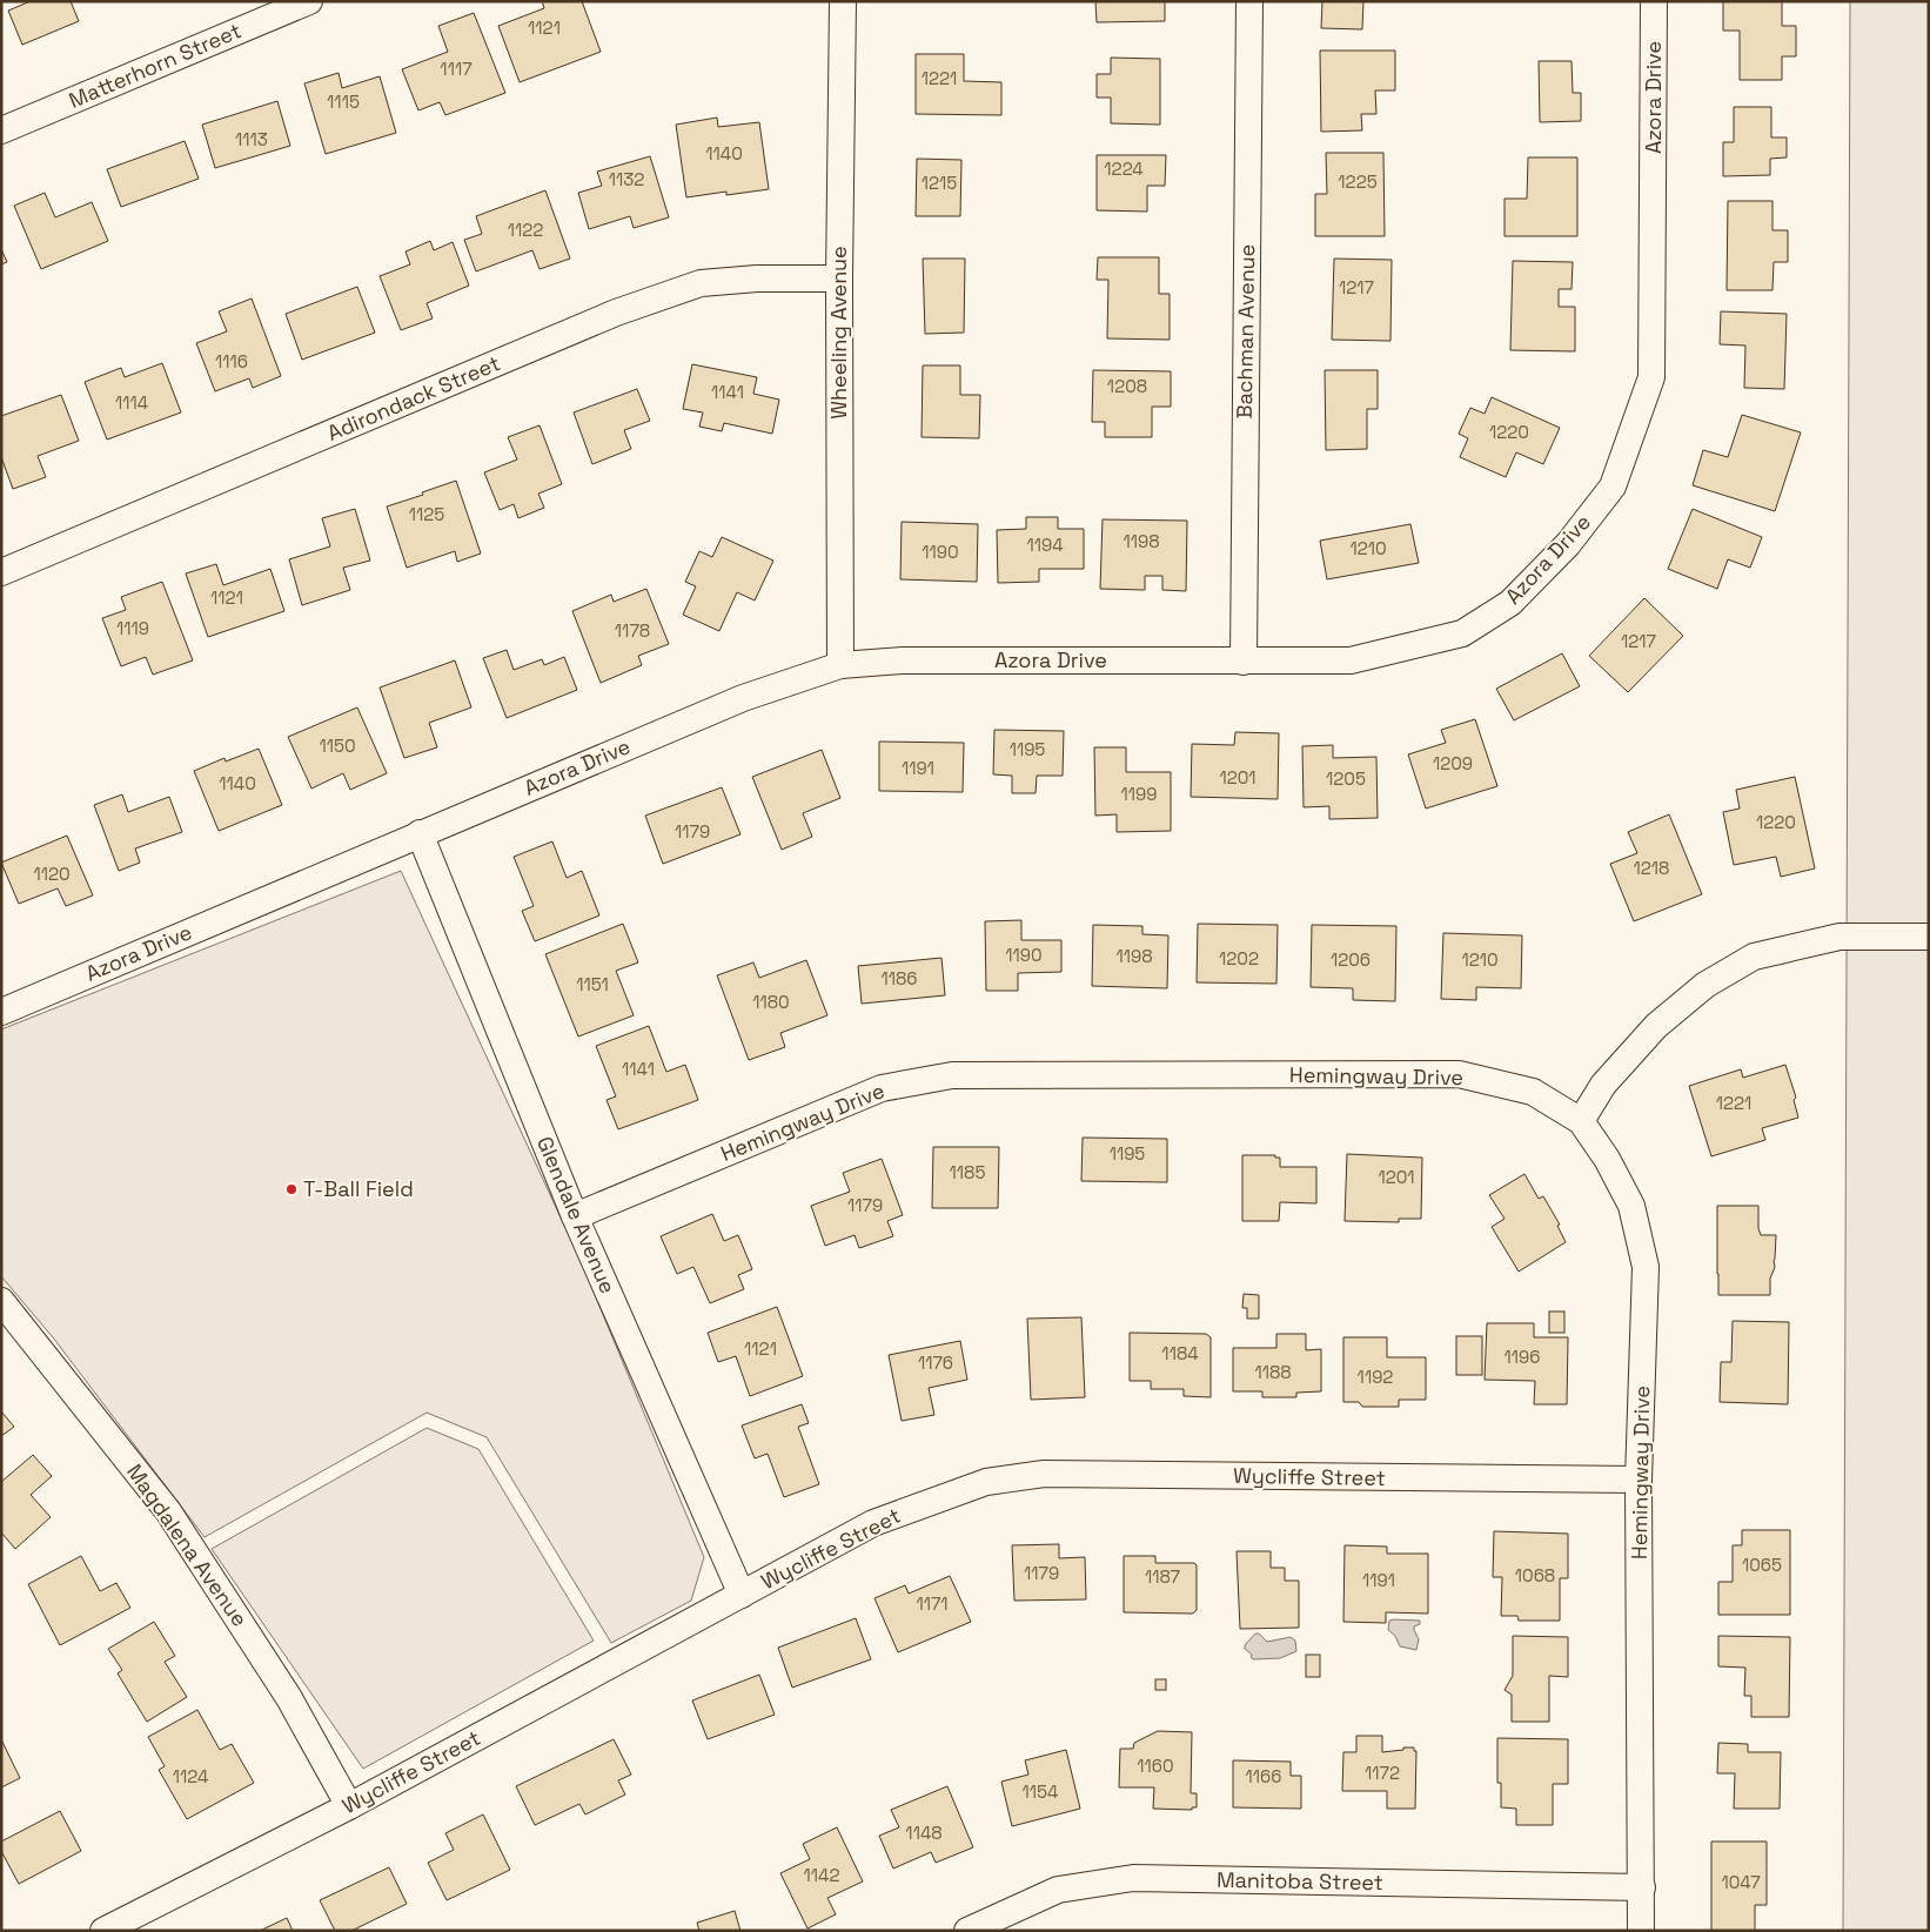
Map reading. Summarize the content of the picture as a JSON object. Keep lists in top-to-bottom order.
{
  "streets": {
    "street": [
      "Matterhorn Street",
      "Azora Drive",
      "Bachman Avenue",
      "Wheeling Avenue",
      "Adirondack Street",
      "Hemingway Drive",
      "Glendale Avenue",
      "Wycliffe Street",
      "Magdalena Avenue",
      "Manitoba Street"
    ]
  },
  "crossings": [
    ["Azora Drive", "Bachman Avenue"],
    ["Azora Drive", "Wheeling Avenue"],
    ["Azora Drive", "Glendale Avenue"],
    ["Wheeling Avenue", "Adirondack Street"],
    ["Hemingway Drive", "Glendale Avenue"],
    ["Hemingway Drive", "Wycliffe Street"],
    ["Hemingway Drive", "Manitoba Street"],
    ["Glendale Avenue", "Wycliffe Street"],
    ["Wycliffe Street", "Magdalena Avenue"]
  ],
  "places": ["T-Ball Field"],
  "house_numbers": [
    "1121",
    "1117",
    "1221",
    "1115",
    "1113",
    "1140",
    "1224",
    "1132",
    "1225",
    "1215",
    "1122",
    "1217",
    "1116",
    "1208",
    "1141",
    "1114",
    "1220",
    "1125",
    "1198",
    "1194",
    "1210",
    "1190",
    "1121",
    "1119",
    "1178",
    "1217",
    "1150",
    "1195",
    "1209",
    "1191",
    "1201",
    "1205",
    "1140",
    "1199",
    "1220",
    "1179",
    "1218",
    "1120",
    "1190",
    "1198",
    "1202",
    "1206",
    "1210",
    "1186",
    "1151",
    "1180",
    "1141",
    "1221",
    "1195",
    "1185",
    "1201",
    "1179",
    "1121",
    "1184",
    "1196",
    "1176",
    "1188",
    "1192",
    "1065",
    "1179",
    "1068",
    "1187",
    "1191",
    "1171",
    "1160",
    "1172",
    "1124",
    "1166",
    "1154",
    "1148",
    "1142",
    "1047"
  ]
}
